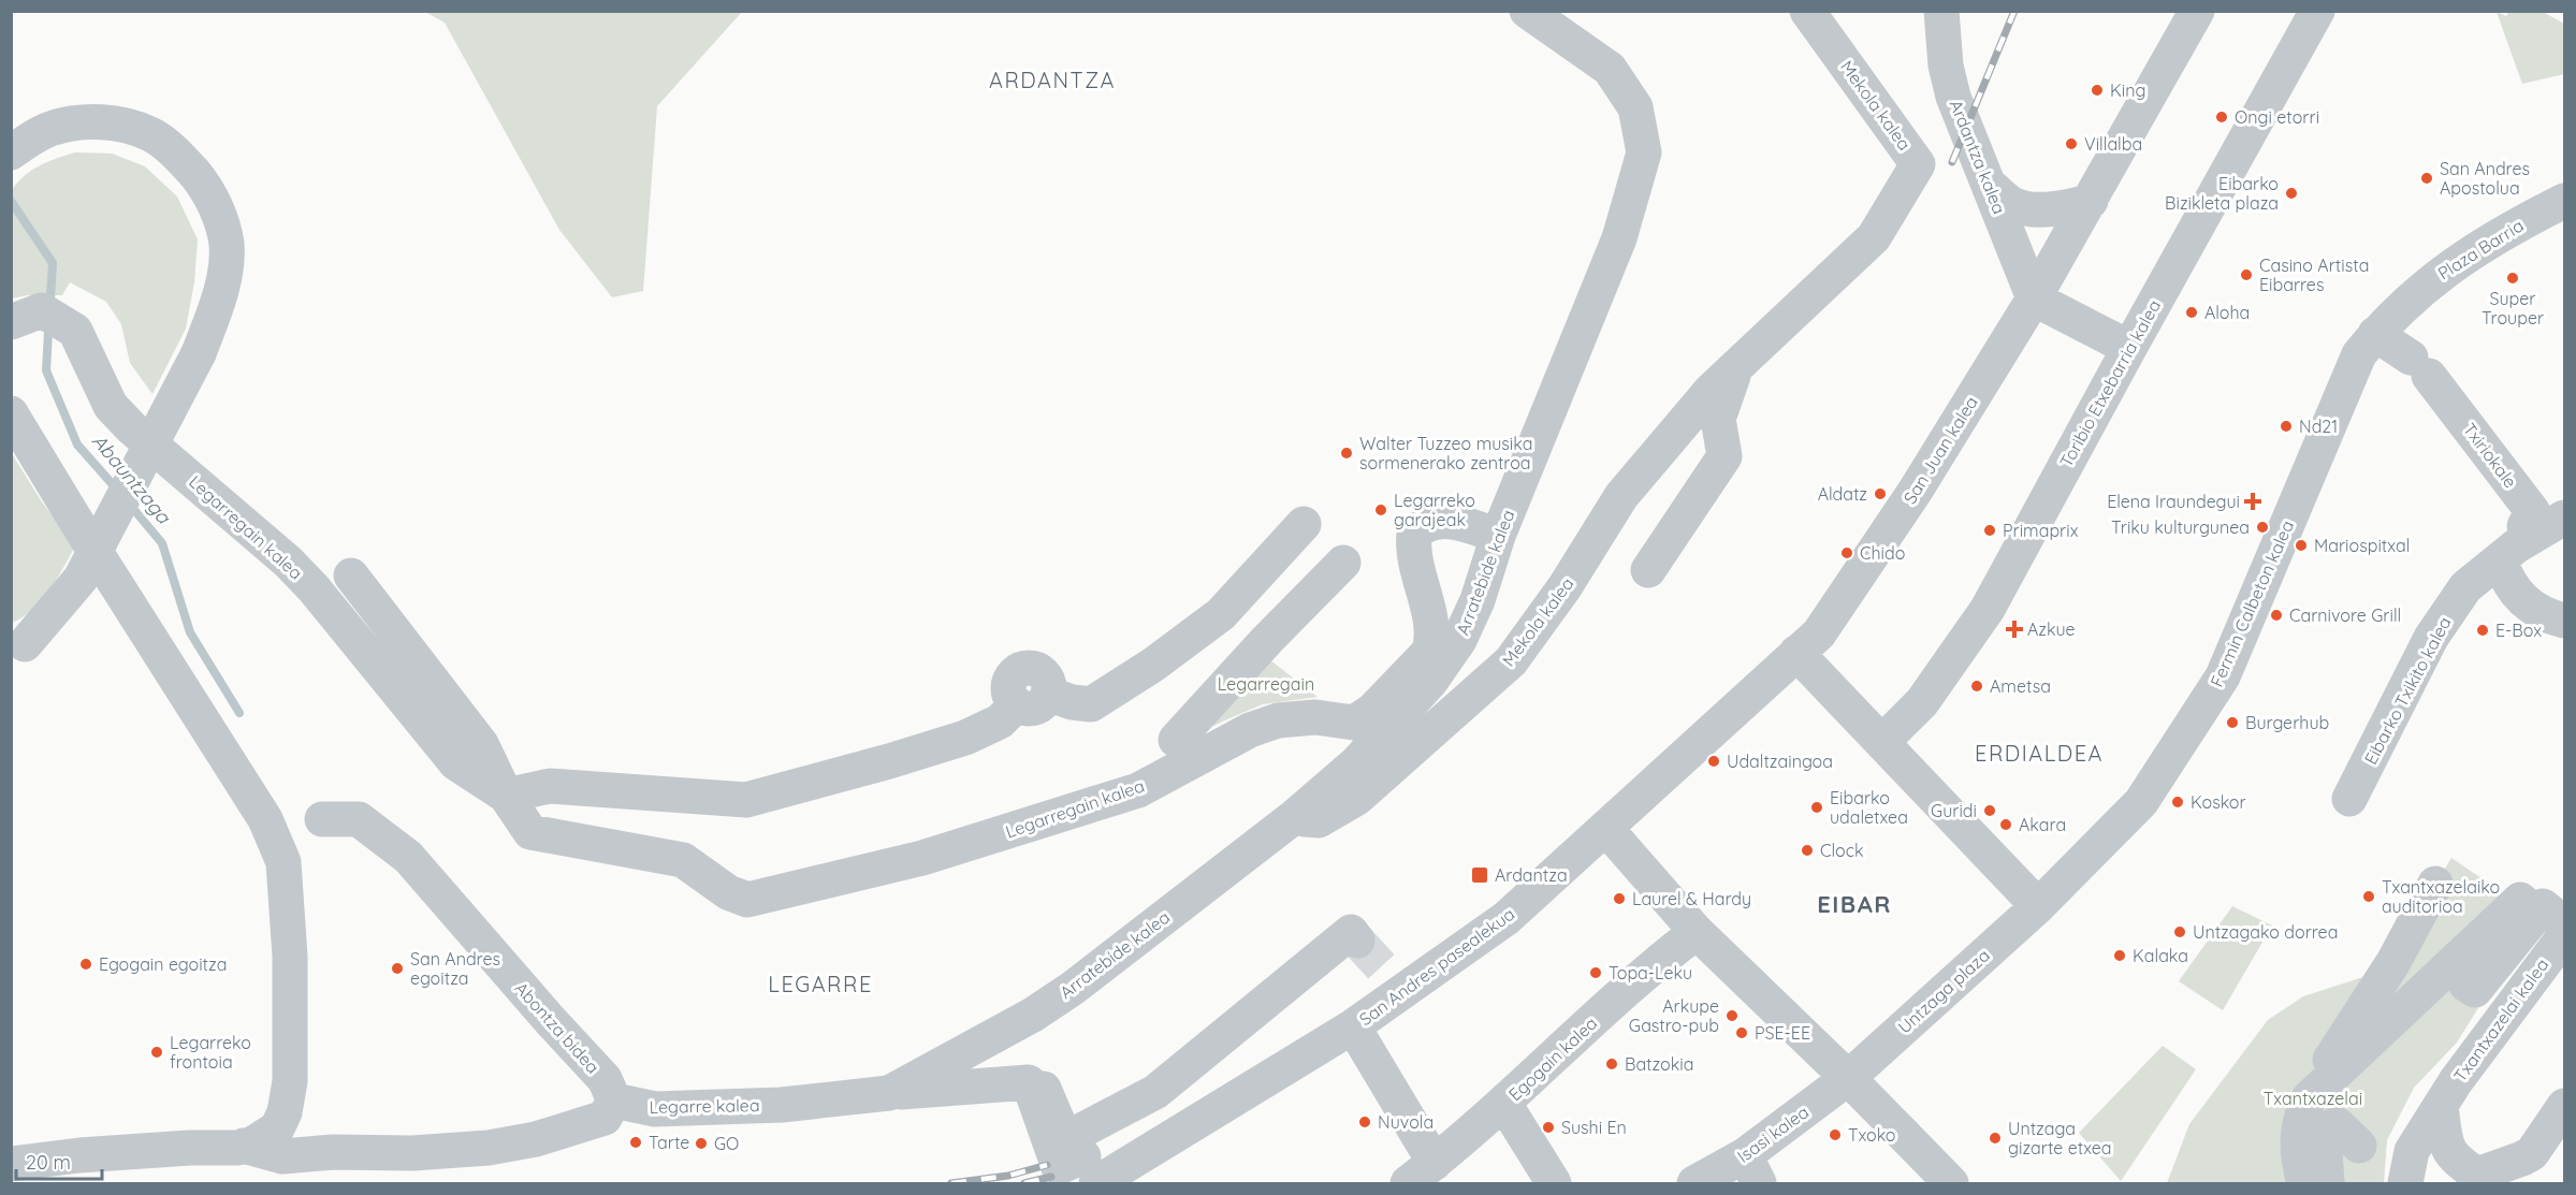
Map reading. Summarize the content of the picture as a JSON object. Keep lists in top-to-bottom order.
{
  "streets": {
    "street": [
      "Mekola kalea",
      "Ardantza kalea",
      "Plaza Barria",
      "Toribio Etxebarria kalea",
      "San Juan kalea",
      "Txiriokale",
      "Legarregain kalea",
      "Arratebide kalea",
      "Fermin Calbeton kalea",
      "Eibarko Txikito kalea",
      "San Andres pasealekua",
      "Untzaga plaza",
      "Txantxazelai kalea",
      "Abontza bidea",
      "Egogain kalea",
      "Legarre kalea",
      "Isasi kalea"
    ]
  },
  "crossings": [
    ["Mekola kalea", "Arratebide kalea"],
    ["Ardantza kalea", "San Juan kalea"],
    ["Plaza Barria", "Txiriokale"],
    ["Plaza Barria", "Fermin Calbeton kalea"],
    ["San Juan kalea", "San Andres pasealekua"],
    ["Txiriokale", "Fermin Calbeton kalea"],
    ["Txiriokale", "Eibarko Txikito kalea"],
    ["Legarregain kalea", "Arratebide kalea"],
    ["Arratebide kalea", "Legarre kalea"],
    ["Fermin Calbeton kalea", "Untzaga plaza"],
    ["San Andres pasealekua", "Egogain kalea"],
    ["Untzaga plaza", "Isasi kalea"],
    ["Abontza bidea", "Legarre kalea"]
  ],
  "districts": [
    "ARDANTZA",
    "ERDIALDEA",
    "EIBAR",
    "LEGARRE"
  ],
  "water": ["Abauntzaga"],
  "parks": ["Legarregain", "Txantxazelai"],
  "places": {
    "other": [
      "King",
      "Ongi etorri",
      "Villalba",
      "San Andres Apostolua",
      "Eibarko Bizikleta plaza",
      "Casino Artista Eibarres",
      "Super Trouper",
      "Aloha",
      "Nd21",
      "Walter Tuzzeo musika sormenerako zentroa",
      "Aldatz",
      "Legarreko garajeak",
      "Triku kulturgunea",
      "Primaprix",
      "Mariospitxal",
      "Chido",
      "Carnivore Grill",
      "E-Box",
      "Ametsa",
      "Burgerhub",
      "Udaltzaingoa",
      "Koskor",
      "Eibarko udaletxea",
      "Guridi",
      "Akara",
      "Clock",
      "Txantxazelaiko auditorioa",
      "Laurel & Hardy",
      "Untzagako dorrea",
      "Kalaka",
      "Egogain egoitza",
      "San Andres egoitza",
      "Topa-Leku",
      "Arkupe Gastro-pub",
      "PSE-EE",
      "Legarreko frontoia",
      "Batzokia",
      "Nuvola",
      "Sushi En",
      "Txoko",
      "Untzaga gizarte etxea",
      "Tarte",
      "GO"
    ],
    "health": ["Elena Iraundegui", "Azkue"],
    "transit": ["Ardantza"]
  },
  "scale_bar": "20 m"
}
